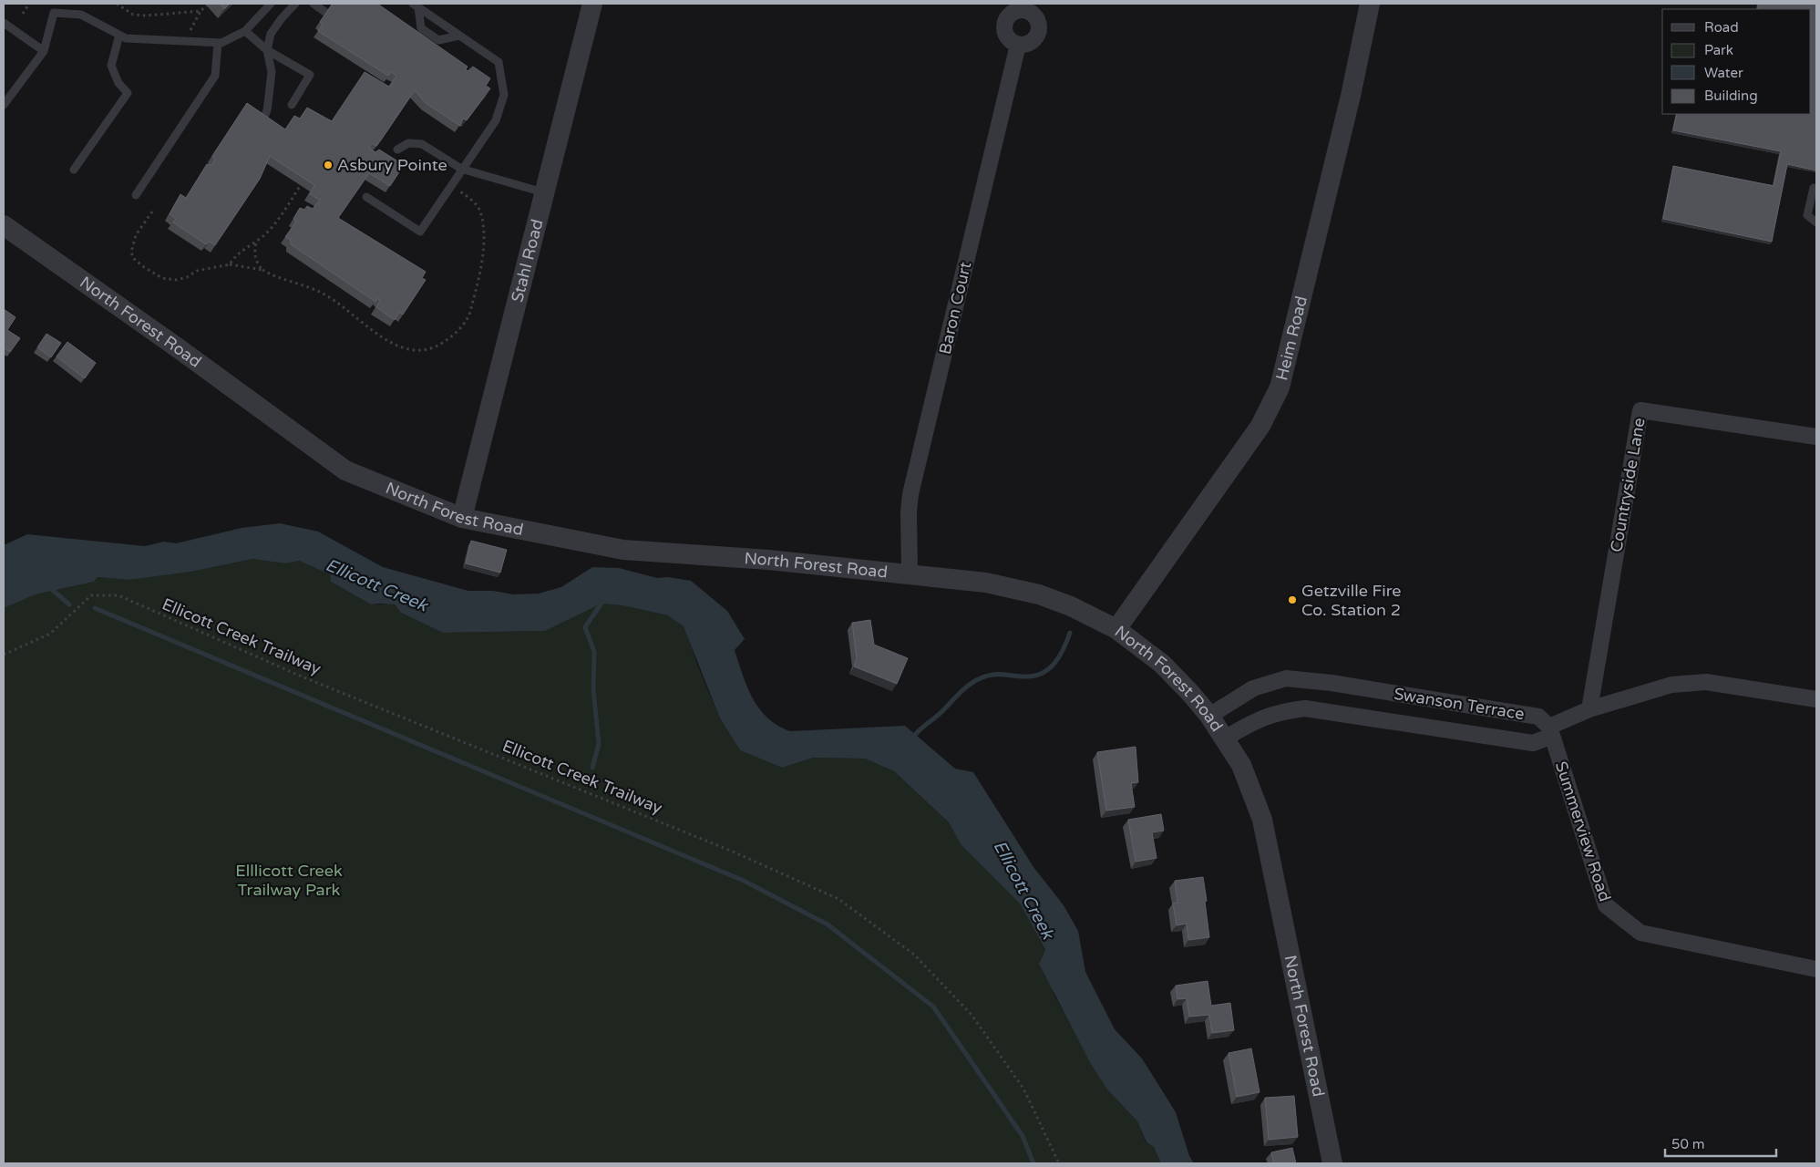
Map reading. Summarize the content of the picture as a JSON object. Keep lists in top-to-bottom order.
{
  "streets": {
    "street": [
      "Stahl Road",
      "Baron Court",
      "North Forest Road",
      "Heim Road",
      "Countryside Lane",
      "Swanson Terrace",
      "Summerview Road"
    ],
    "path": ["Ellicott Creek Trailway"]
  },
  "crossings": [
    ["Stahl Road", "North Forest Road"],
    ["Baron Court", "North Forest Road"],
    ["North Forest Road", "Heim Road"],
    ["North Forest Road", "Swanson Terrace"],
    ["Countryside Lane", "Swanson Terrace"],
    ["Swanson Terrace", "Summerview Road"]
  ],
  "water": ["Ellicott Creek"],
  "parks": ["Elllicott Creek Trailway Park"],
  "places": ["Asbury Pointe", "Getzville Fire Co. Station 2"],
  "legend": [
    "Road",
    "Park",
    "Water",
    "Building"
  ],
  "scale_bar": "50 m"
}
